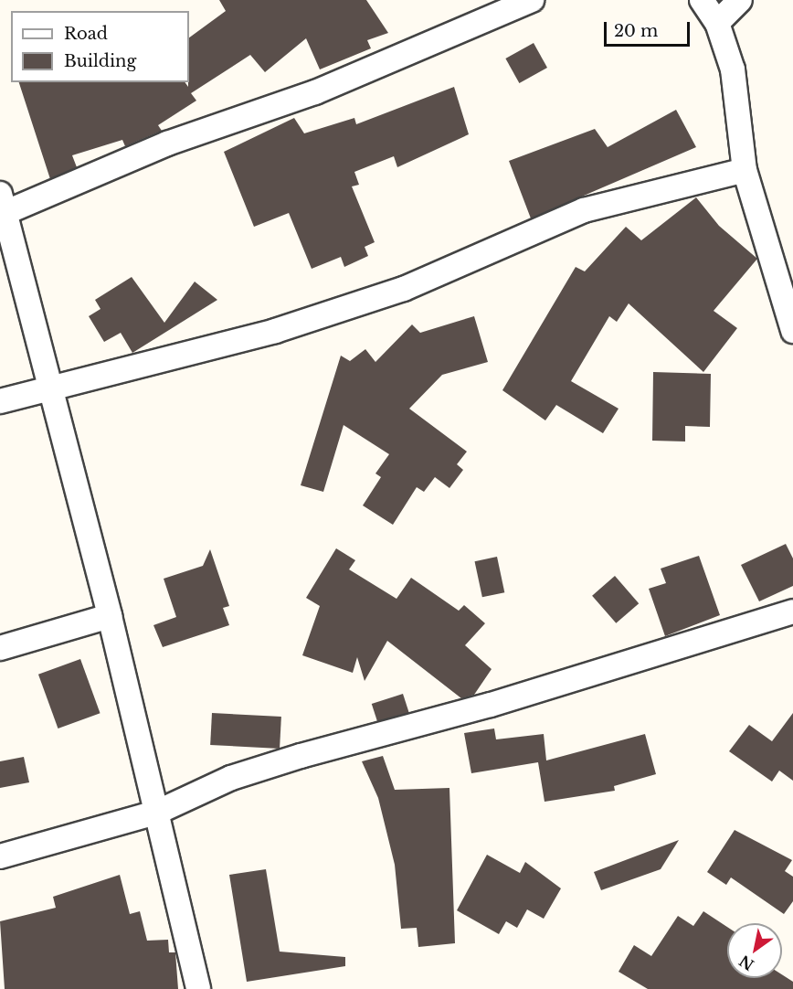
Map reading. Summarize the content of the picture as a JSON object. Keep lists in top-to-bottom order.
{
  "legend": ["Road", "Building"],
  "scale_bar": "20 m",
  "north": "bottom left"
}
